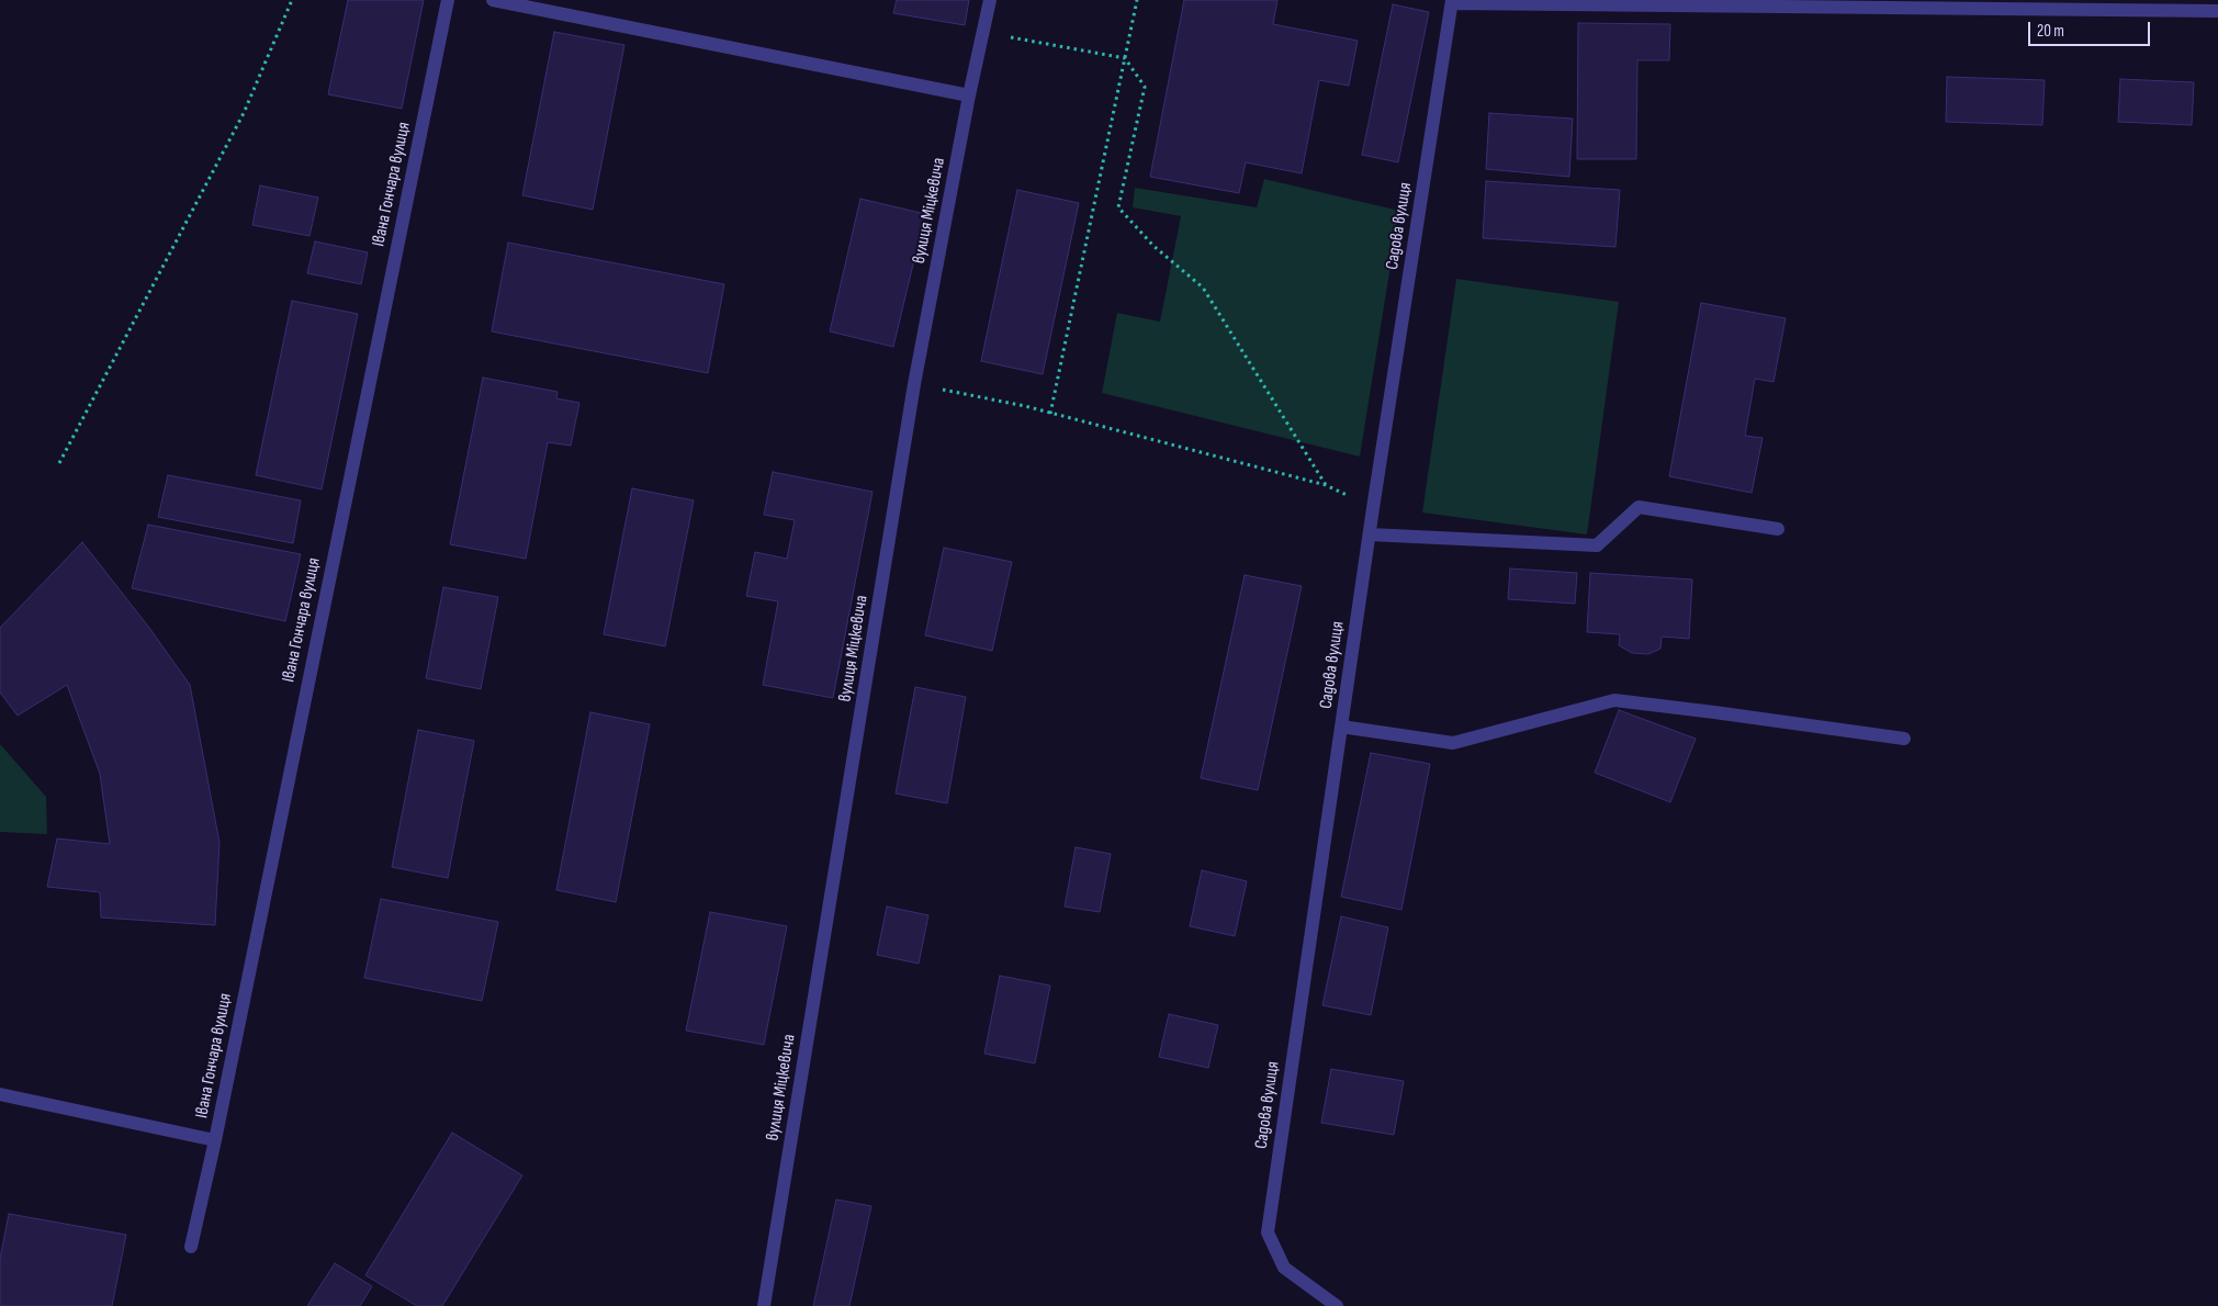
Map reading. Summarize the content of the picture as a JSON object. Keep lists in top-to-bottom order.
{
  "streets": {
    "street": ["Івана Гончара вулиця", "вулиця Міцкевича", "Садова вулиця"]
  },
  "scale_bar": "20 m"
}
